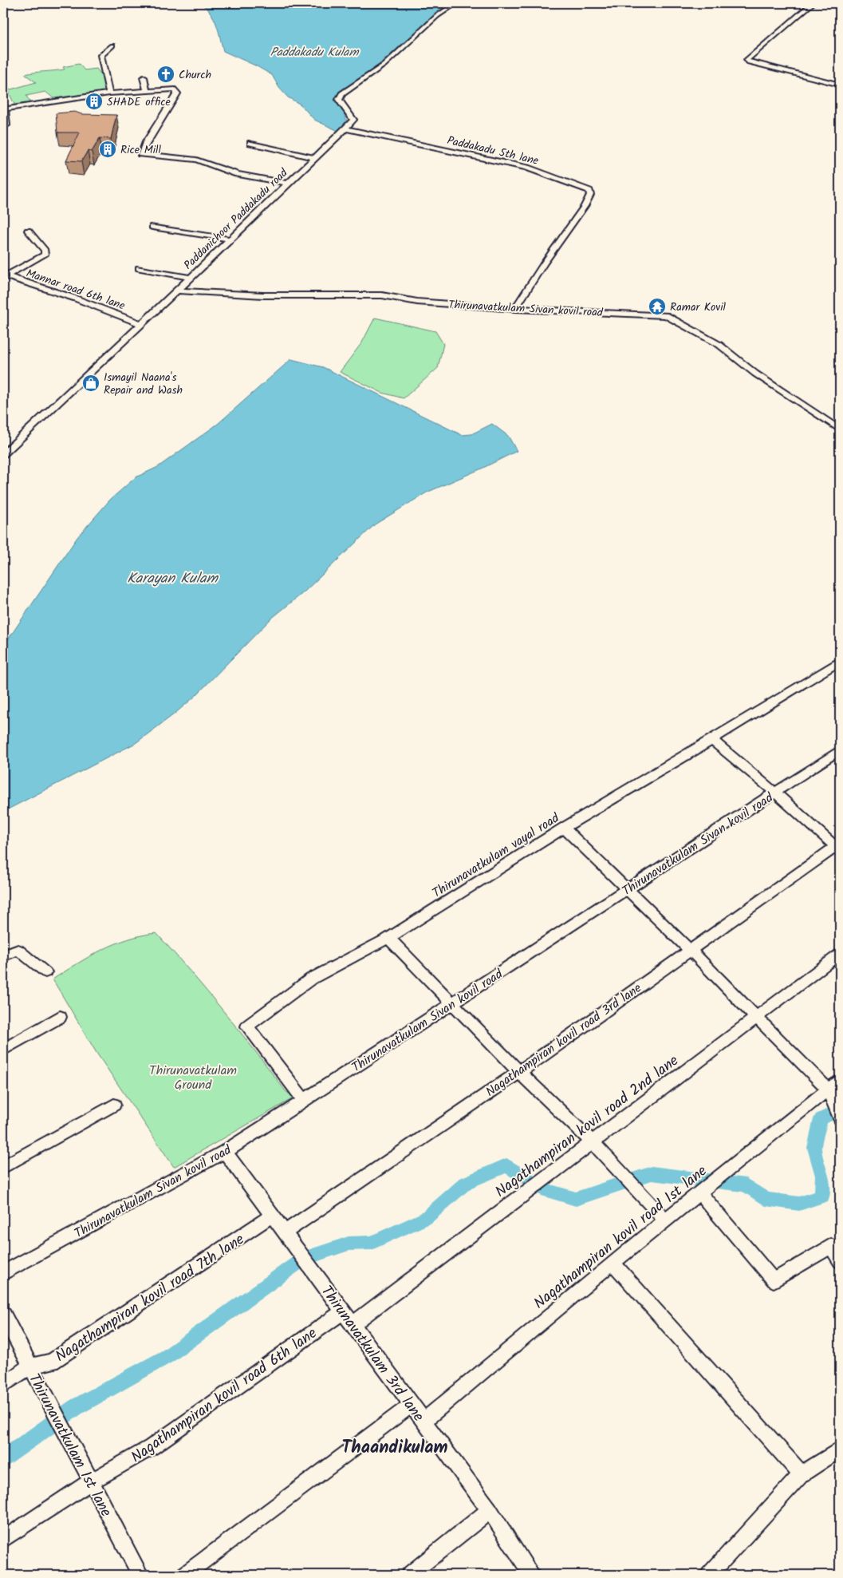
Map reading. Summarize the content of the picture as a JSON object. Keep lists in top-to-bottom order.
{
  "streets": {
    "street": [
      "Paddakadu 5th lane",
      "Paddanichoor Paddakadu road",
      "Mannar road 6th lane",
      "Thirunavatkulam Sivan kovil road",
      "Thirunavatkulam vayal road",
      "Nagathampiran kovil road 3rd lane",
      "Nagathampiran kovil road 2nd lane",
      "Nagathampiran kovil road 1st lane",
      "Nagathampiran kovil road 7th lane",
      "Thirunavatkulam 3rd lane",
      "Nagathampiran kovil road 6th lane",
      "Thirunavatkulam 1st lane"
    ]
  },
  "crossings": [
    ["Paddakadu 5th lane", "Paddanichoor Paddakadu road"],
    ["Paddakadu 5th lane", "Thirunavatkulam Sivan kovil road"],
    ["Paddanichoor Paddakadu road", "Mannar road 6th lane"],
    ["Paddanichoor Paddakadu road", "Thirunavatkulam Sivan kovil road"],
    ["Thirunavatkulam Sivan kovil road", "Thirunavatkulam vayal road"],
    ["Thirunavatkulam Sivan kovil road", "Thirunavatkulam 3rd lane"],
    ["Nagathampiran kovil road 3rd lane", "Thirunavatkulam 3rd lane"],
    ["Nagathampiran kovil road 2nd lane", "Thirunavatkulam 3rd lane"],
    ["Nagathampiran kovil road 1st lane", "Thirunavatkulam 3rd lane"],
    ["Nagathampiran kovil road 7th lane", "Thirunavatkulam 3rd lane"],
    ["Nagathampiran kovil road 7th lane", "Thirunavatkulam 1st lane"],
    ["Thirunavatkulam 3rd lane", "Nagathampiran kovil road 6th lane"],
    ["Nagathampiran kovil road 6th lane", "Thirunavatkulam 1st lane"]
  ],
  "districts": ["Thaandikulam"],
  "water": ["Paddakadu Kulam", "Karayan Kulam"],
  "parks": ["Thirunavatkulam Ground"],
  "places": {
    "church": ["Church"],
    "building": ["SHADE office", "Rice Mill"],
    "temple": ["Ramar Kovil"],
    "shop": ["Ismayil Naana's Repair and Wash"]
  }
}
